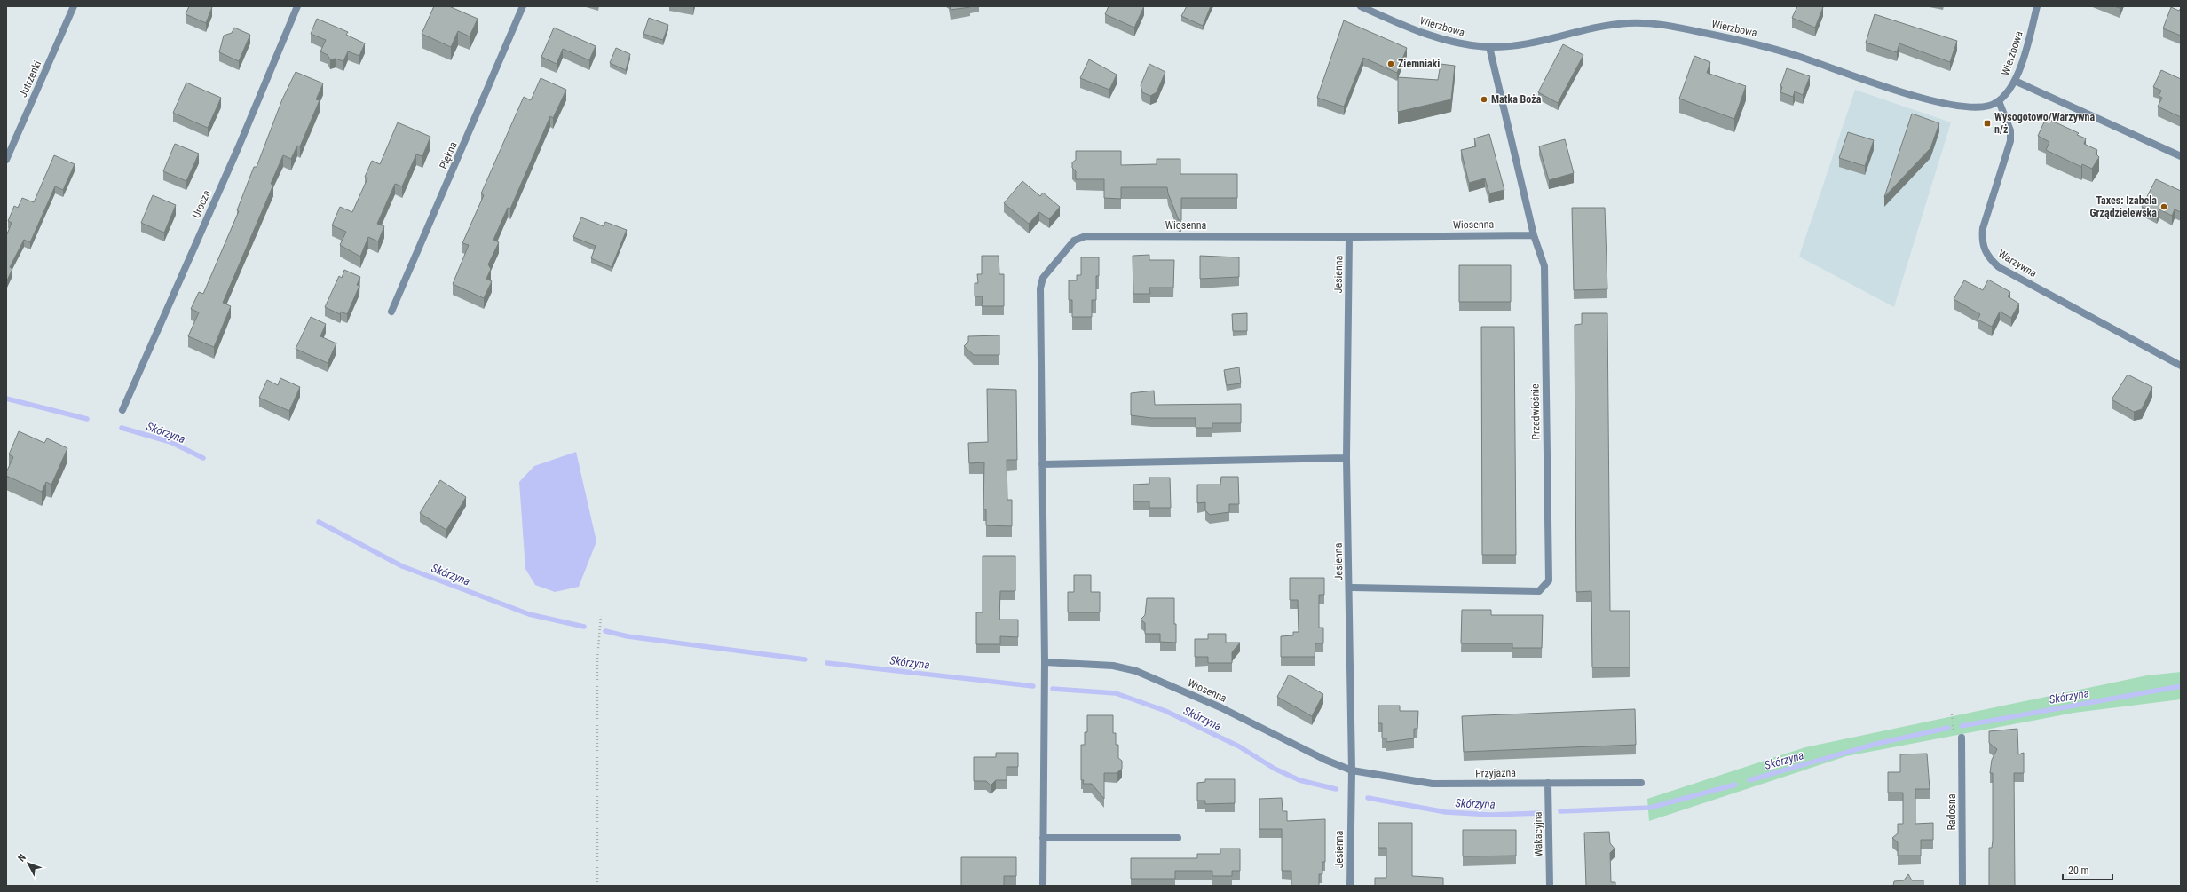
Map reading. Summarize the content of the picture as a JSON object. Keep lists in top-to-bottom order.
{
  "streets": {
    "street": [
      "Wierzbowa",
      "Jutrzenki",
      "Piękna",
      "Urocza",
      "Wiosenna",
      "Warzywna",
      "Jesienna",
      "Przedwiośnie",
      "Przyjazna",
      "Radosna",
      "Wakacyjna"
    ]
  },
  "crossings": [
    ["Wierzbowa", "Warzywna"],
    ["Wierzbowa", "Przedwiośnie"],
    ["Wiosenna", "Jesienna"],
    ["Wiosenna", "Przedwiośnie"],
    ["Wiosenna", "Przyjazna"],
    ["Jesienna", "Przedwiośnie"],
    ["Jesienna", "Przyjazna"],
    ["Przyjazna", "Wakacyjna"]
  ],
  "water": ["Skórzyna"],
  "places": {
    "other": ["Ziemniaki", "Matka Boża", "Taxes: Izabela Grządzielewska"],
    "transit": ["Wysogotowo/Warzywna n/ż"]
  },
  "scale_bar": "20 m",
  "north": "top left"
}
